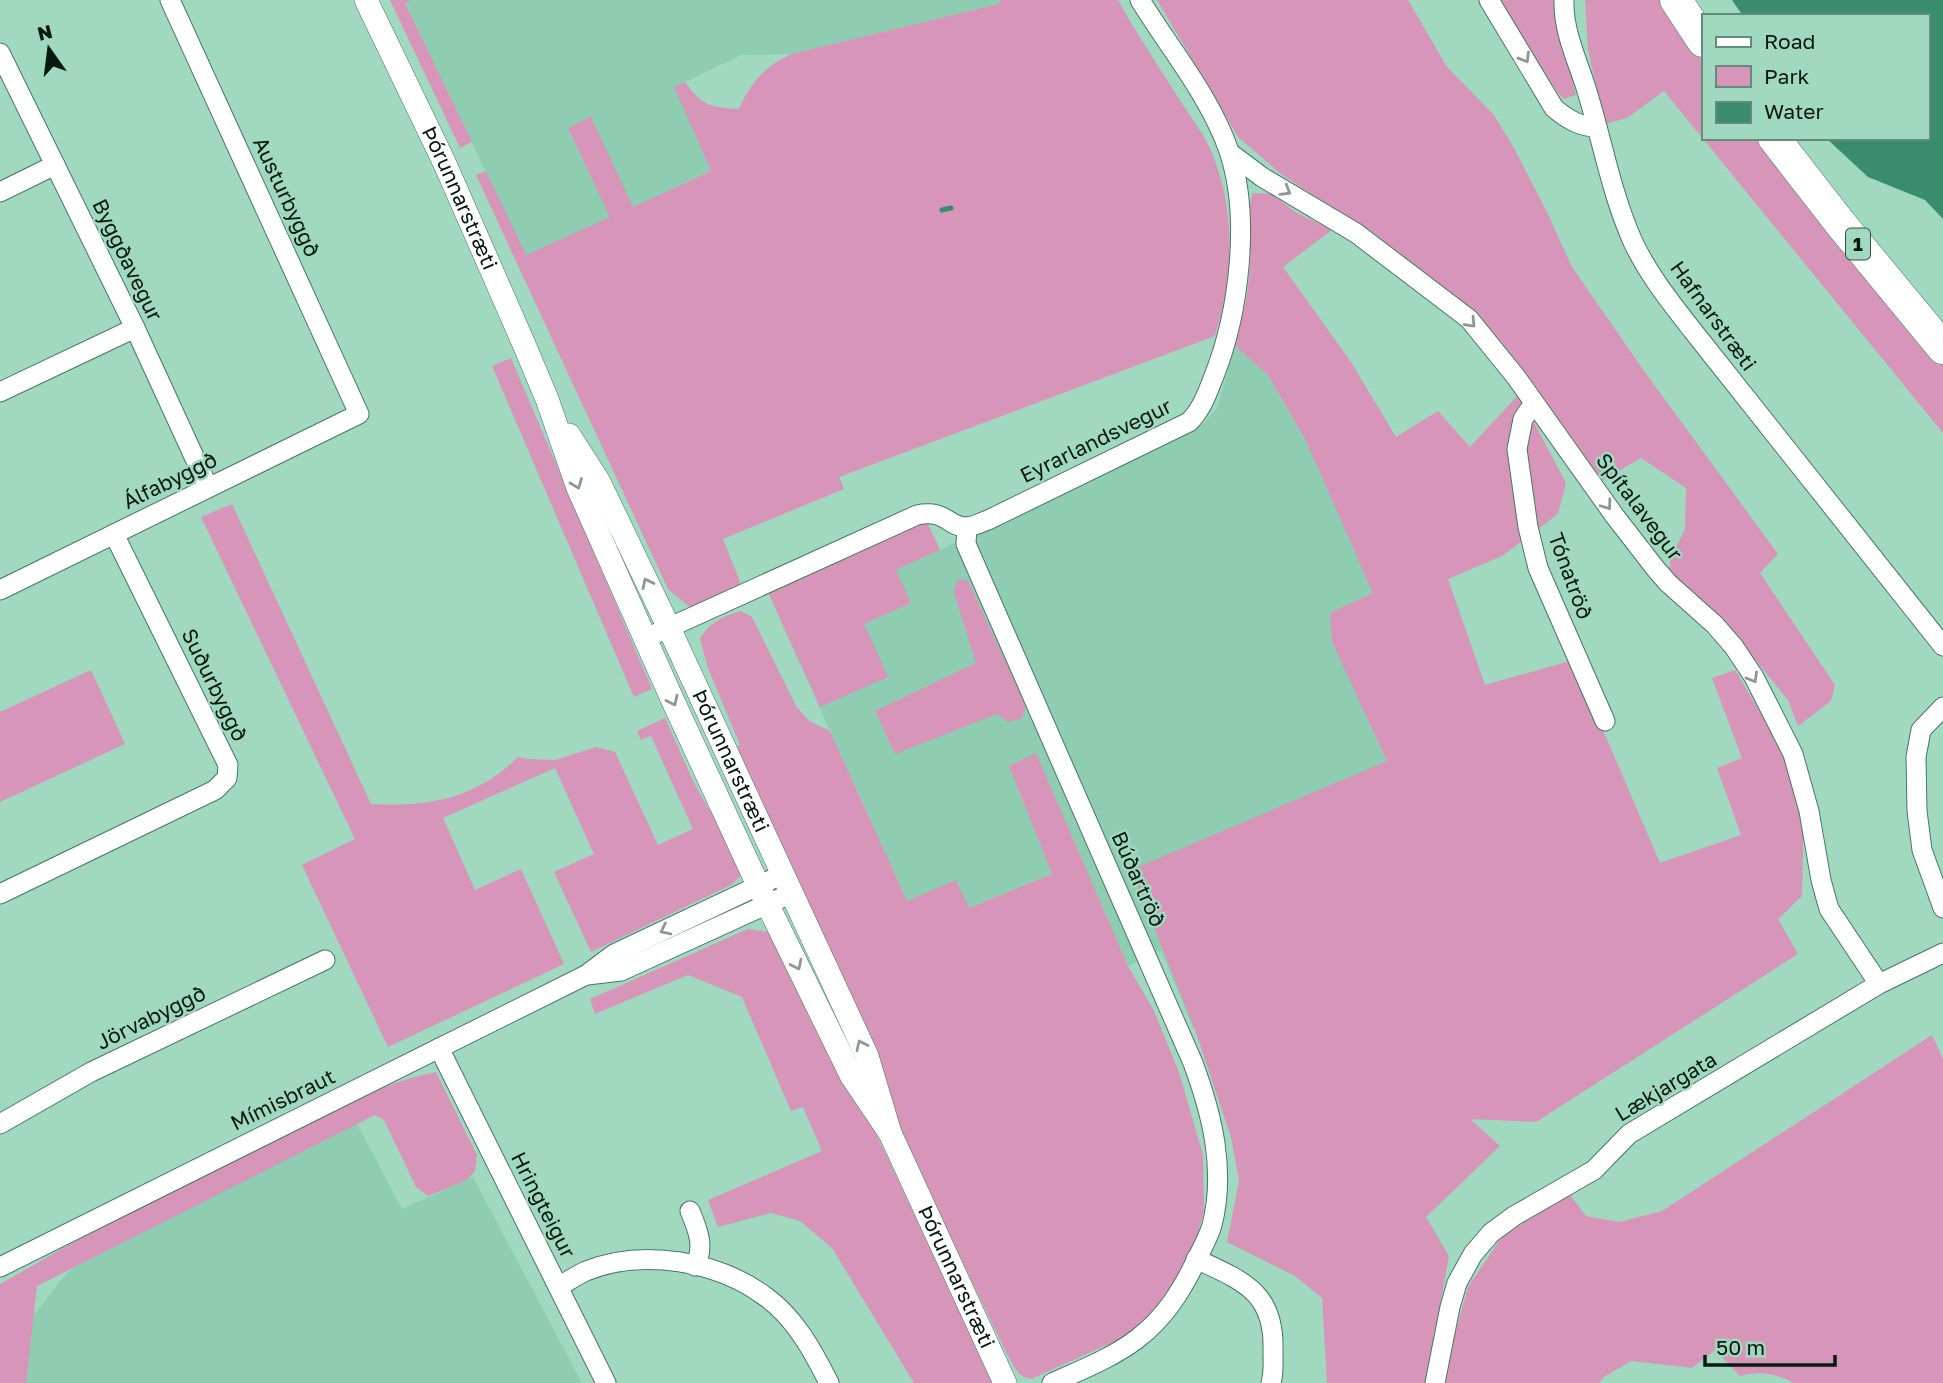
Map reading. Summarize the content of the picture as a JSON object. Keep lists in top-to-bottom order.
{
  "streets": {
    "highway": ["1"],
    "street": [
      "Austurbyggð",
      "Þórunnarstræti",
      "Byggðavegur",
      "Hafnarstræti",
      "Eyrarlandsvegur",
      "Álfabyggð",
      "Spítalavegur",
      "Tónatröð",
      "Suðurbyggð",
      "Búðartröð",
      "Jörvabyggð",
      "Lækjargata",
      "Mímisbraut",
      "Hringteigur"
    ]
  },
  "crossings": [
    ["Austurbyggð", "Álfabyggð"],
    ["Þórunnarstræti", "Mímisbraut"],
    ["Byggðavegur", "Álfabyggð"],
    ["Eyrarlandsvegur", "Spítalavegur"],
    ["Eyrarlandsvegur", "Búðartröð"],
    ["Álfabyggð", "Suðurbyggð"],
    ["Spítalavegur", "Tónatröð"],
    ["Spítalavegur", "Lækjargata"],
    ["Mímisbraut", "Hringteigur"]
  ],
  "one_way": ["Spítalavegur"],
  "legend": ["Road", "Park", "Water"],
  "scale_bar": "50 m",
  "north": "top"
}
